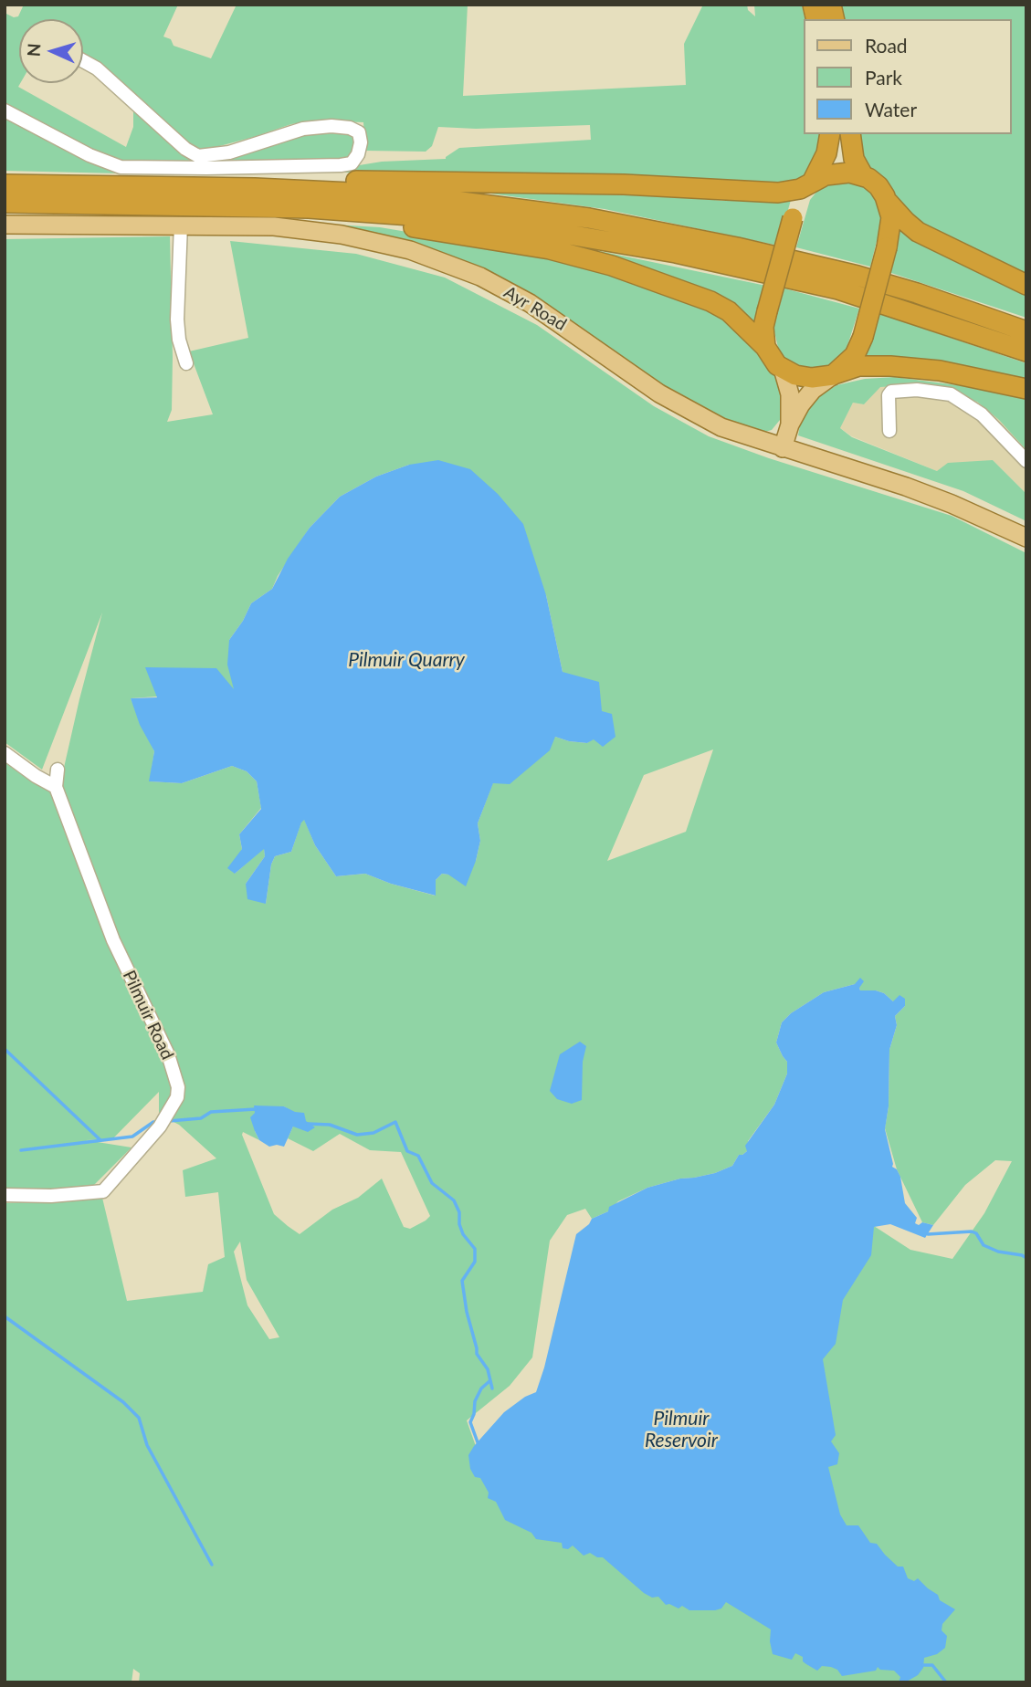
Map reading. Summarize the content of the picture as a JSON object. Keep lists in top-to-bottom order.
{
  "streets": {
    "main road": ["Ayr Road"],
    "street": ["Pilmuir Road"]
  },
  "water": ["Pilmuir Quarry", "Pilmuir Reservoir"],
  "legend": ["Road", "Park", "Water"],
  "north": "left"
}
